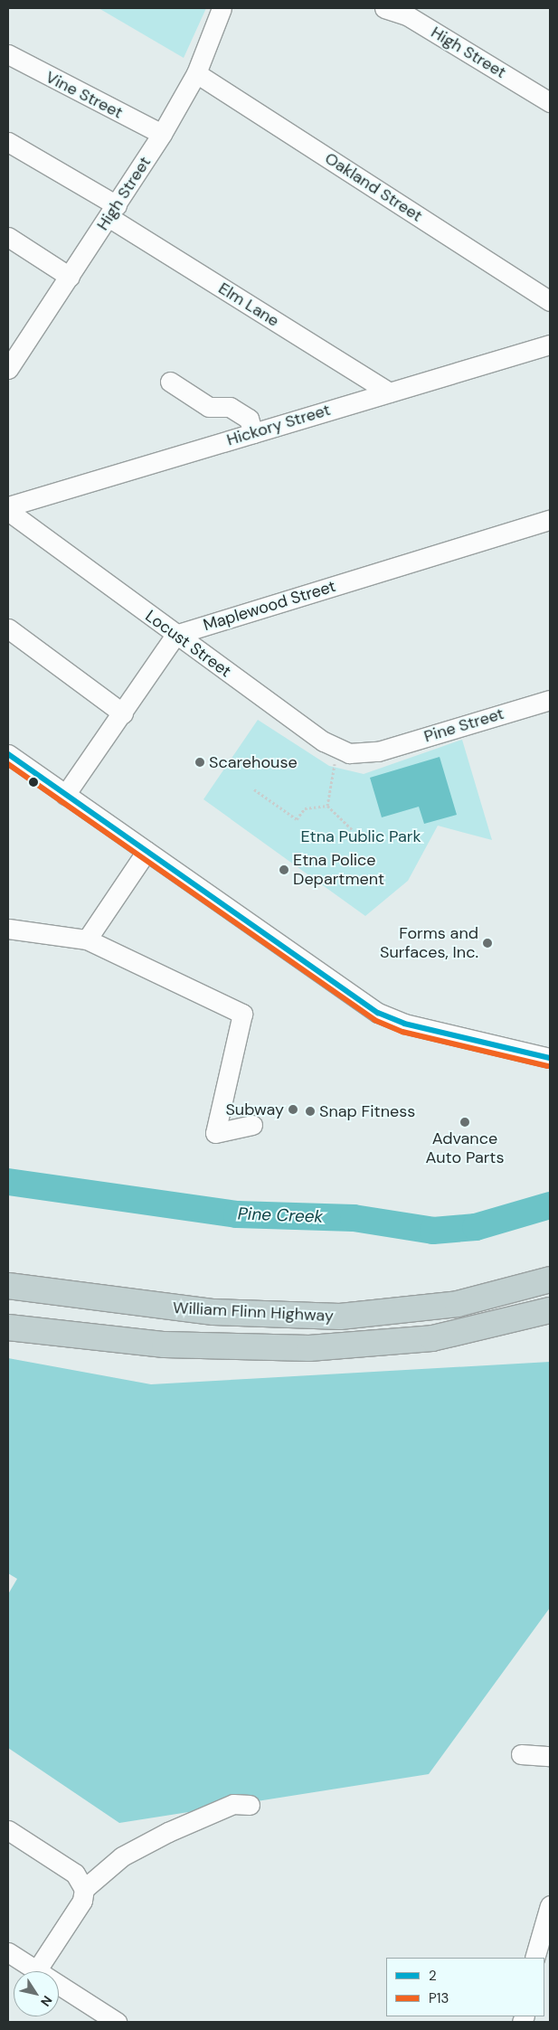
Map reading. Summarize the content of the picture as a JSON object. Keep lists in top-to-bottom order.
{
  "streets": {
    "highway": ["William Flinn Highway"],
    "street": [
      "High Street",
      "Vine Street",
      "Oakland Street",
      "Elm Lane",
      "Hickory Street",
      "Maplewood Street",
      "Locust Street",
      "Pine Street"
    ]
  },
  "crossings": [
    ["High Street", "Vine Street"],
    ["High Street", "Oakland Street"],
    ["High Street", "Elm Lane"],
    ["Elm Lane", "Hickory Street"],
    ["Maplewood Street", "Locust Street"],
    ["Locust Street", "Pine Street"]
  ],
  "water": ["Pine Creek"],
  "parks": ["Etna Public Park"],
  "places": [
    "Scarehouse",
    "Etna Police Department",
    "Forms and Surfaces, Inc.",
    "Subway",
    "Snap Fitness",
    "Advance Auto Parts"
  ],
  "lines": ["transit line 2", "transit line P13"],
  "legend": ["2", "P13"],
  "north": "bottom right"
}
